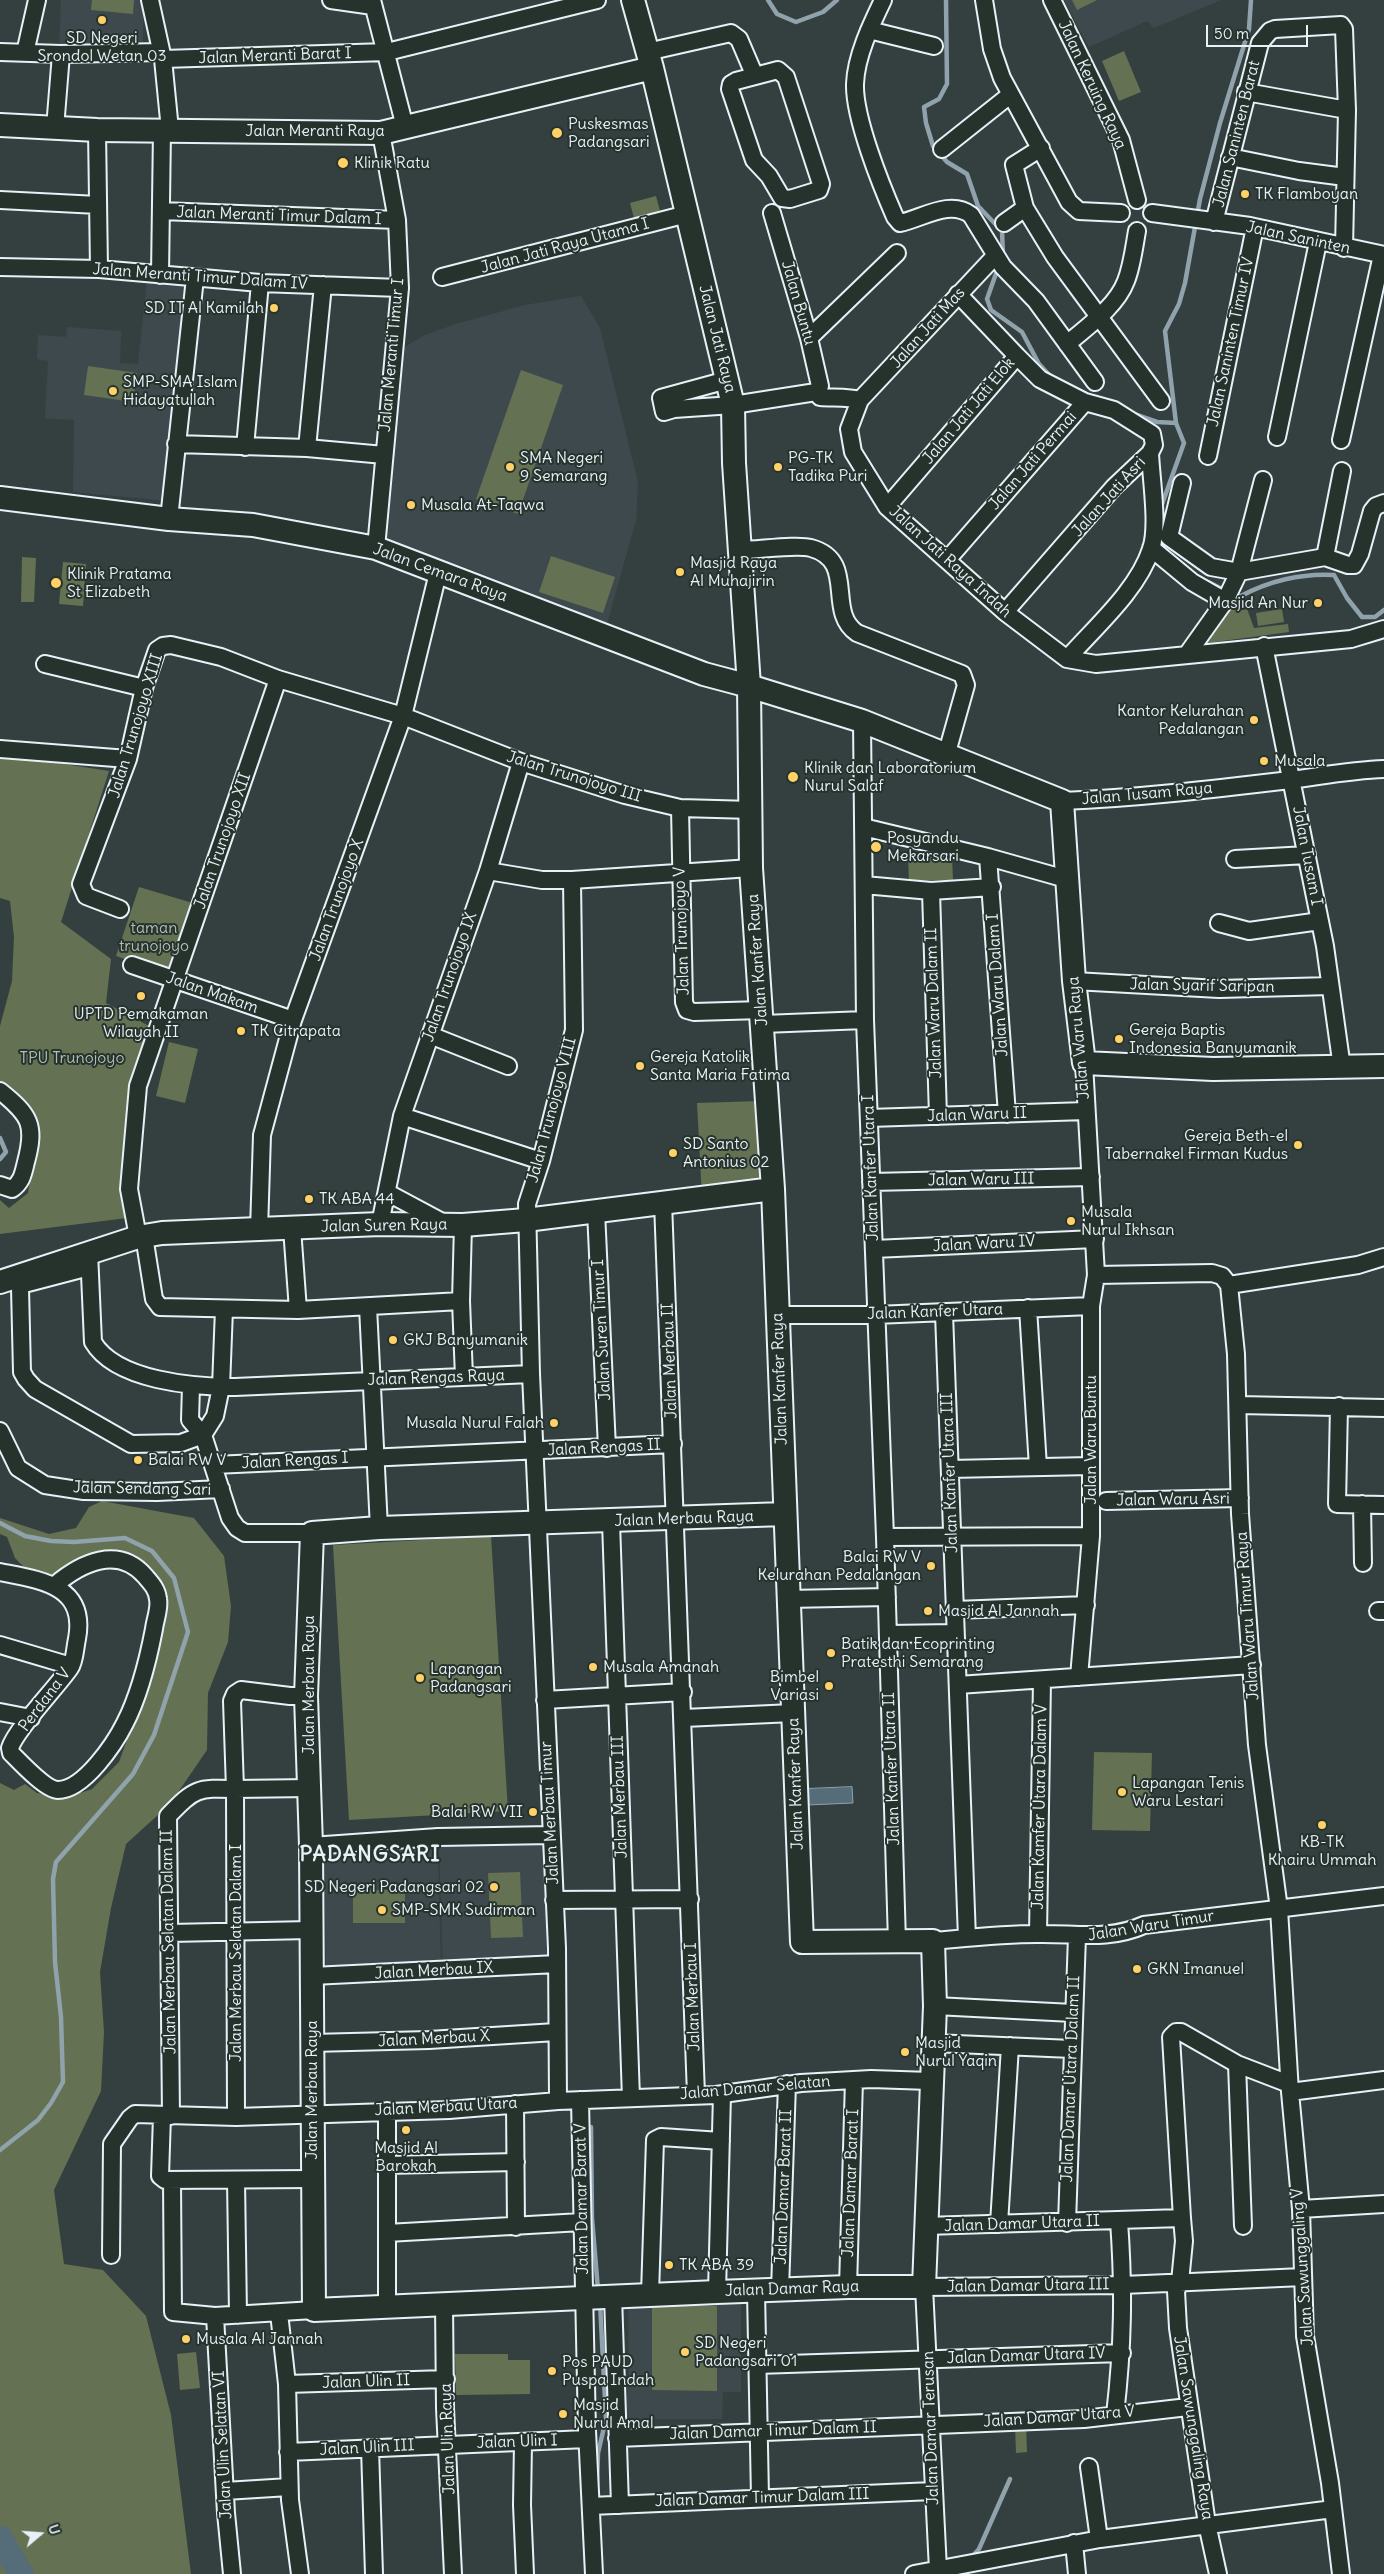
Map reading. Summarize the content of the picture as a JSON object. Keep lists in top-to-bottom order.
{
  "streets": {
    "street": [
      "Jalan Meranti Barat I",
      "Jalan Keruing Raya",
      "Jalan Meranti Raya",
      "Jalan Saninten Barat",
      "Jalan Meranti Timur Dalam I",
      "Jalan Saninten",
      "Jalan Jati Raya Utama I",
      "Jalan Meranti Timur Dalam IV",
      "Jalan Buntu",
      "Jalan Jati Mas",
      "Jalan Jati Raya",
      "Jalan Saninten Timur IV",
      "Jalan Meranti Timur I",
      "Jalan Jati Jati Elok",
      "Jalan Jati Permai",
      "Jalan Jati Asri",
      "Jalan Jati Raya Indah",
      "Jalan Cemara Raya",
      "Jalan Trunojoyo XIII",
      "Jalan Trunojoyo III",
      "Jalan Tusam Raya",
      "Jalan Trunojoyo XII",
      "Jalan Tusam I",
      "Jalan Trunojoyo X",
      "Jalan Trunojoyo V",
      "Jalan Kanfer Raya",
      "Jalan Trunojoyo IX",
      "Jalan Waru Dalam I",
      "Jalan Syarif Saripan",
      "Jalan Makam",
      "Jalan Waru Dalam II",
      "Jalan Waru Raya",
      "Jalan Trunojoyo VIII",
      "Jalan Waru II",
      "Jalan Kanfer Utara I",
      "Jalan Waru III",
      "Jalan Suren Raya",
      "Jalan Waru IV",
      "Jalan Kanfer Utara",
      "Jalan Suren Timur I",
      "Jalan Merbau II",
      "Jalan Rengas Raya",
      "Jalan Waru Buntu",
      "Jalan Rengas II",
      "Jalan Rengas I",
      "Jalan Kanfer Utara III",
      "Jalan Sendang Sari",
      "Jalan Waru Asri",
      "Jalan Merbau Raya",
      "Jalan Waru Timur Raya",
      "Perdana V",
      "Jalan Kanfer Utara II",
      "Jalan Merbau III",
      "Jalan Kamfer Utara Dalam V",
      "Jalan Merbau Timur",
      "Jalan Waru Timur",
      "Jalan Merbau Selatan Dalam II",
      "Jalan Merbau Selatan Dalam I",
      "Jalan Merbau IX",
      "Jalan Merbau I",
      "Jalan Merbau X",
      "Jalan Damar Utara Dalam II",
      "Jalan Damar Selatan",
      "Jalan Merbau Utara",
      "Jalan Damar Barat I",
      "Jalan Damar Barat II",
      "Jalan Damar Barat V",
      "Jalan Damar Utara II",
      "Jalan Sawunggaling V",
      "Jalan Damar Utara III",
      "Jalan Damar Raya",
      "Jalan Damar Utara IV",
      "Jalan Ulin II",
      "Jalan Damar Utara V",
      "Jalan Damar Terusan",
      "Jalan Sawunggaling Raya",
      "Jalan Damar Timur Dalam II",
      "Jalan Ulin Raya",
      "Jalan Ulin I",
      "Jalan Ulin Selatan VI",
      "Jalan Ulin III",
      "Jalan Damar Timur Dalam III"
    ]
  },
  "crossings": [
    ["Jalan Keruing Raya", "Jalan Saninten"],
    ["Jalan Meranti Raya", "Jalan Jati Raya"],
    ["Jalan Meranti Raya", "Jalan Meranti Timur I"],
    ["Jalan Saninten Barat", "Jalan Saninten"],
    ["Jalan Meranti Timur Dalam I", "Jalan Meranti Timur I"],
    ["Jalan Saninten", "Jalan Saninten Timur IV"],
    ["Jalan Jati Raya Utama I", "Jalan Jati Raya"],
    ["Jalan Meranti Timur Dalam IV", "Jalan Meranti Timur I"],
    ["Jalan Jati Mas", "Jalan Jati Jati Elok"],
    ["Jalan Jati Mas", "Jalan Jati Raya Indah"],
    ["Jalan Jati Raya", "Jalan Cemara Raya"],
    ["Jalan Jati Raya", "Jalan Tusam Raya"],
    ["Jalan Jati Raya", "Jalan Kanfer Raya"],
    ["Jalan Meranti Timur I", "Jalan Cemara Raya"],
    ["Jalan Jati Jati Elok", "Jalan Jati Permai"],
    ["Jalan Jati Jati Elok", "Jalan Jati Raya Indah"],
    ["Jalan Jati Permai", "Jalan Jati Asri"],
    ["Jalan Jati Permai", "Jalan Jati Raya Indah"],
    ["Jalan Jati Asri", "Jalan Jati Raya Indah"],
    ["Jalan Jati Raya Indah", "Jalan Tusam I"],
    ["Jalan Cemara Raya", "Jalan Tusam Raya"],
    ["Jalan Cemara Raya", "Jalan Trunojoyo X"],
    ["Jalan Cemara Raya", "Jalan Kanfer Raya"],
    ["Jalan Trunojoyo XIII", "Jalan Trunojoyo III"],
    ["Jalan Trunojoyo XIII", "Jalan Trunojoyo XII"],
    ["Jalan Trunojoyo XIII", "Jalan Trunojoyo X"],
    ["Jalan Trunojoyo III", "Jalan Trunojoyo X"],
    ["Jalan Trunojoyo III", "Jalan Trunojoyo V"],
    ["Jalan Trunojoyo III", "Jalan Kanfer Raya"],
    ["Jalan Trunojoyo III", "Jalan Trunojoyo IX"],
    ["Jalan Tusam Raya", "Jalan Tusam I"],
    ["Jalan Tusam Raya", "Jalan Kanfer Raya"],
    ["Jalan Tusam Raya", "Jalan Waru Raya"],
    ["Jalan Tusam Raya", "Jalan Kanfer Utara I"],
    ["Jalan Trunojoyo XII", "Jalan Makam"],
    ["Jalan Trunojoyo XII", "Jalan Suren Raya"],
    ["Jalan Tusam I", "Jalan Syarif Saripan"],
    ["Jalan Trunojoyo X", "Jalan Makam"],
    ["Jalan Trunojoyo X", "Jalan Suren Raya"],
    ["Jalan Trunojoyo V", "Jalan Kanfer Raya"],
    ["Jalan Kanfer Raya", "Jalan Suren Raya"],
    ["Jalan Kanfer Raya", "Jalan Kanfer Utara"],
    ["Jalan Kanfer Raya", "Jalan Merbau Raya"],
    ["Jalan Kanfer Raya", "Jalan Kanfer Utara II"],
    ["Jalan Kanfer Raya", "Jalan Waru Timur"],
    ["Jalan Trunojoyo IX", "Jalan Suren Raya"],
    ["Jalan Waru Dalam I", "Jalan Waru II"],
    ["Jalan Syarif Saripan", "Jalan Waru Raya"],
    ["Jalan Waru Dalam II", "Jalan Waru II"],
    ["Jalan Waru Raya", "Jalan Waru II"],
    ["Jalan Waru Raya", "Jalan Waru III"],
    ["Jalan Waru Raya", "Jalan Waru IV"],
    ["Jalan Waru Raya", "Jalan Waru Buntu"],
    ["Jalan Trunojoyo VIII", "Jalan Suren Raya"],
    ["Jalan Trunojoyo VIII", "Jalan Rengas Raya"],
    ["Jalan Waru II", "Jalan Kanfer Utara I"],
    ["Jalan Kanfer Utara I", "Jalan Waru III"],
    ["Jalan Kanfer Utara I", "Jalan Waru IV"],
    ["Jalan Kanfer Utara I", "Jalan Kanfer Utara"],
    ["Jalan Kanfer Utara I", "Jalan Kanfer Utara II"],
    ["Jalan Suren Raya", "Jalan Suren Timur I"],
    ["Jalan Suren Raya", "Jalan Merbau II"],
    ["Jalan Suren Raya", "Jalan Rengas Raya"],
    ["Jalan Kanfer Utara", "Jalan Waru Buntu"],
    ["Jalan Kanfer Utara", "Jalan Kanfer Utara III"],
    ["Jalan Kanfer Utara", "Jalan Kanfer Utara II"],
    ["Jalan Suren Timur I", "Jalan Rengas II"],
    ["Jalan Merbau II", "Jalan Rengas II"],
    ["Jalan Merbau II", "Jalan Merbau Raya"],
    ["Jalan Merbau II", "Jalan Merbau I"],
    ["Jalan Rengas II", "Jalan Rengas I"],
    ["Jalan Kanfer Utara III", "Jalan Waru Timur"],
    ["Jalan Waru Asri", "Jalan Waru Timur Raya"],
    ["Jalan Merbau Raya", "Jalan Merbau III"],
    ["Jalan Merbau Raya", "Jalan Merbau Timur"],
    ["Jalan Merbau Raya", "Jalan Merbau Selatan Dalam I"],
    ["Jalan Merbau Raya", "Jalan Merbau IX"],
    ["Jalan Merbau Raya", "Jalan Merbau I"],
    ["Jalan Merbau Raya", "Jalan Merbau X"],
    ["Jalan Merbau Raya", "Jalan Merbau Utara"],
    ["Jalan Merbau Raya", "Jalan Damar Raya"],
    ["Jalan Waru Timur Raya", "Jalan Waru Timur"],
    ["Jalan Waru Timur Raya", "Jalan Sawunggaling V"],
    ["Jalan Merbau III", "Jalan Damar Selatan"],
    ["Jalan Kamfer Utara Dalam V", "Jalan Waru Timur"],
    ["Jalan Merbau Timur", "Jalan Merbau IX"],
    ["Jalan Merbau Timur", "Jalan Merbau X"],
    ["Jalan Merbau Timur", "Jalan Merbau Utara"],
    ["Jalan Waru Timur", "Jalan Damar Utara Dalam II"],
    ["Jalan Merbau Selatan Dalam II", "Jalan Merbau Selatan Dalam I"],
    ["Jalan Merbau Selatan Dalam II", "Jalan Merbau Utara"],
    ["Jalan Merbau Selatan Dalam II", "Jalan Ulin Selatan VI"],
    ["Jalan Merbau Selatan Dalam I", "Jalan Merbau Utara"],
    ["Jalan Merbau I", "Jalan Damar Selatan"],
    ["Jalan Damar Utara Dalam II", "Jalan Damar Utara II"],
    ["Jalan Damar Selatan", "Jalan Merbau Utara"],
    ["Jalan Damar Selatan", "Jalan Damar Barat I"],
    ["Jalan Damar Selatan", "Jalan Damar Barat II"],
    ["Jalan Damar Selatan", "Jalan Damar Barat V"],
    ["Jalan Merbau Utara", "Jalan Damar Barat V"],
    ["Jalan Damar Barat I", "Jalan Damar Raya"],
    ["Jalan Damar Barat II", "Jalan Damar Raya"],
    ["Jalan Damar Barat V", "Jalan Damar Raya"],
    ["Jalan Damar Utara II", "Jalan Damar Utara III"],
    ["Jalan Damar Utara III", "Jalan Damar Raya"],
    ["Jalan Damar Utara III", "Jalan Damar Utara IV"],
    ["Jalan Damar Utara III", "Jalan Damar Terusan"],
    ["Jalan Damar Raya", "Jalan Damar Terusan"],
    ["Jalan Damar Raya", "Jalan Ulin Raya"],
    ["Jalan Damar Utara IV", "Jalan Damar Utara V"],
    ["Jalan Damar Utara IV", "Jalan Damar Terusan"],
    ["Jalan Ulin II", "Jalan Ulin Raya"],
    ["Jalan Damar Utara V", "Jalan Damar Terusan"],
    ["Jalan Damar Utara V", "Jalan Sawunggaling Raya"],
    ["Jalan Damar Utara V", "Jalan Damar Timur Dalam II"],
    ["Jalan Damar Terusan", "Jalan Damar Timur Dalam II"],
    ["Jalan Damar Terusan", "Jalan Damar Timur Dalam III"],
    ["Jalan Ulin Raya", "Jalan Ulin I"],
    ["Jalan Ulin Raya", "Jalan Ulin III"],
    ["Jalan Ulin I", "Jalan Ulin III"]
  ],
  "districts": ["PADANGSARI"],
  "parks": ["taman trunojoyo", "TPU Trunojoyo"],
  "places": [
    "SD Negeri Srondol Wetan 03",
    "Puskesmas Padangsari",
    "Klinik Ratu",
    "TK Flamboyan",
    "SD IT Al Kamilah",
    "SMP-SMA Islam Hidayatullah",
    "SMA Negeri 9 Semarang",
    "PG-TK Tadika Puri",
    "Musala At-Taqwa",
    "Masjid Raya Al Muhajirin",
    "Klinik Pratama St Elizabeth",
    "Masjid An Nur",
    "Kantor Kelurahan Pedalangan",
    "Musala",
    "Klinik dan Laboratorium Nurul Salaf",
    "Posyandu Mekarsari",
    "UPTD Pemakaman Wilayah II",
    "TK Citrapata",
    "Gereja Baptis Indonesia Banyumanik",
    "Gereja Katolik Santa Maria Fatima",
    "Gereja Beth-el Tabernakel Firman Kudus",
    "SD Santo Antonius 02",
    "TK ABA 44",
    "Musala Nurul Ikhsan",
    "GKJ Banyumanik",
    "Musala Nurul Falah",
    "Balai RW V",
    "Balai RW V Kelurahan Pedalangan",
    "Masjid Al Jannah",
    "Batik dan Ecoprinting Pratesthi Semarang",
    "Musala Amanah",
    "Lapangan Padangsari",
    "Bimbel Variasi",
    "Lapangan Tenis Waru Lestari",
    "Balai RW VII",
    "KB-TK Khairu Ummah",
    "SD Negeri Padangsari 02",
    "SMP-SMK Sudirman",
    "GKN Imanuel",
    "Masjid Nurul Yaqin",
    "Masjid Al Barokah",
    "TK ABA 39",
    "Musala Al Jannah",
    "SD Negeri Padangsari 01",
    "Pos PAUD Puspa Indah",
    "Masjid Nurul Amal"
  ],
  "scale_bar": "50 m",
  "north": "right"
}
